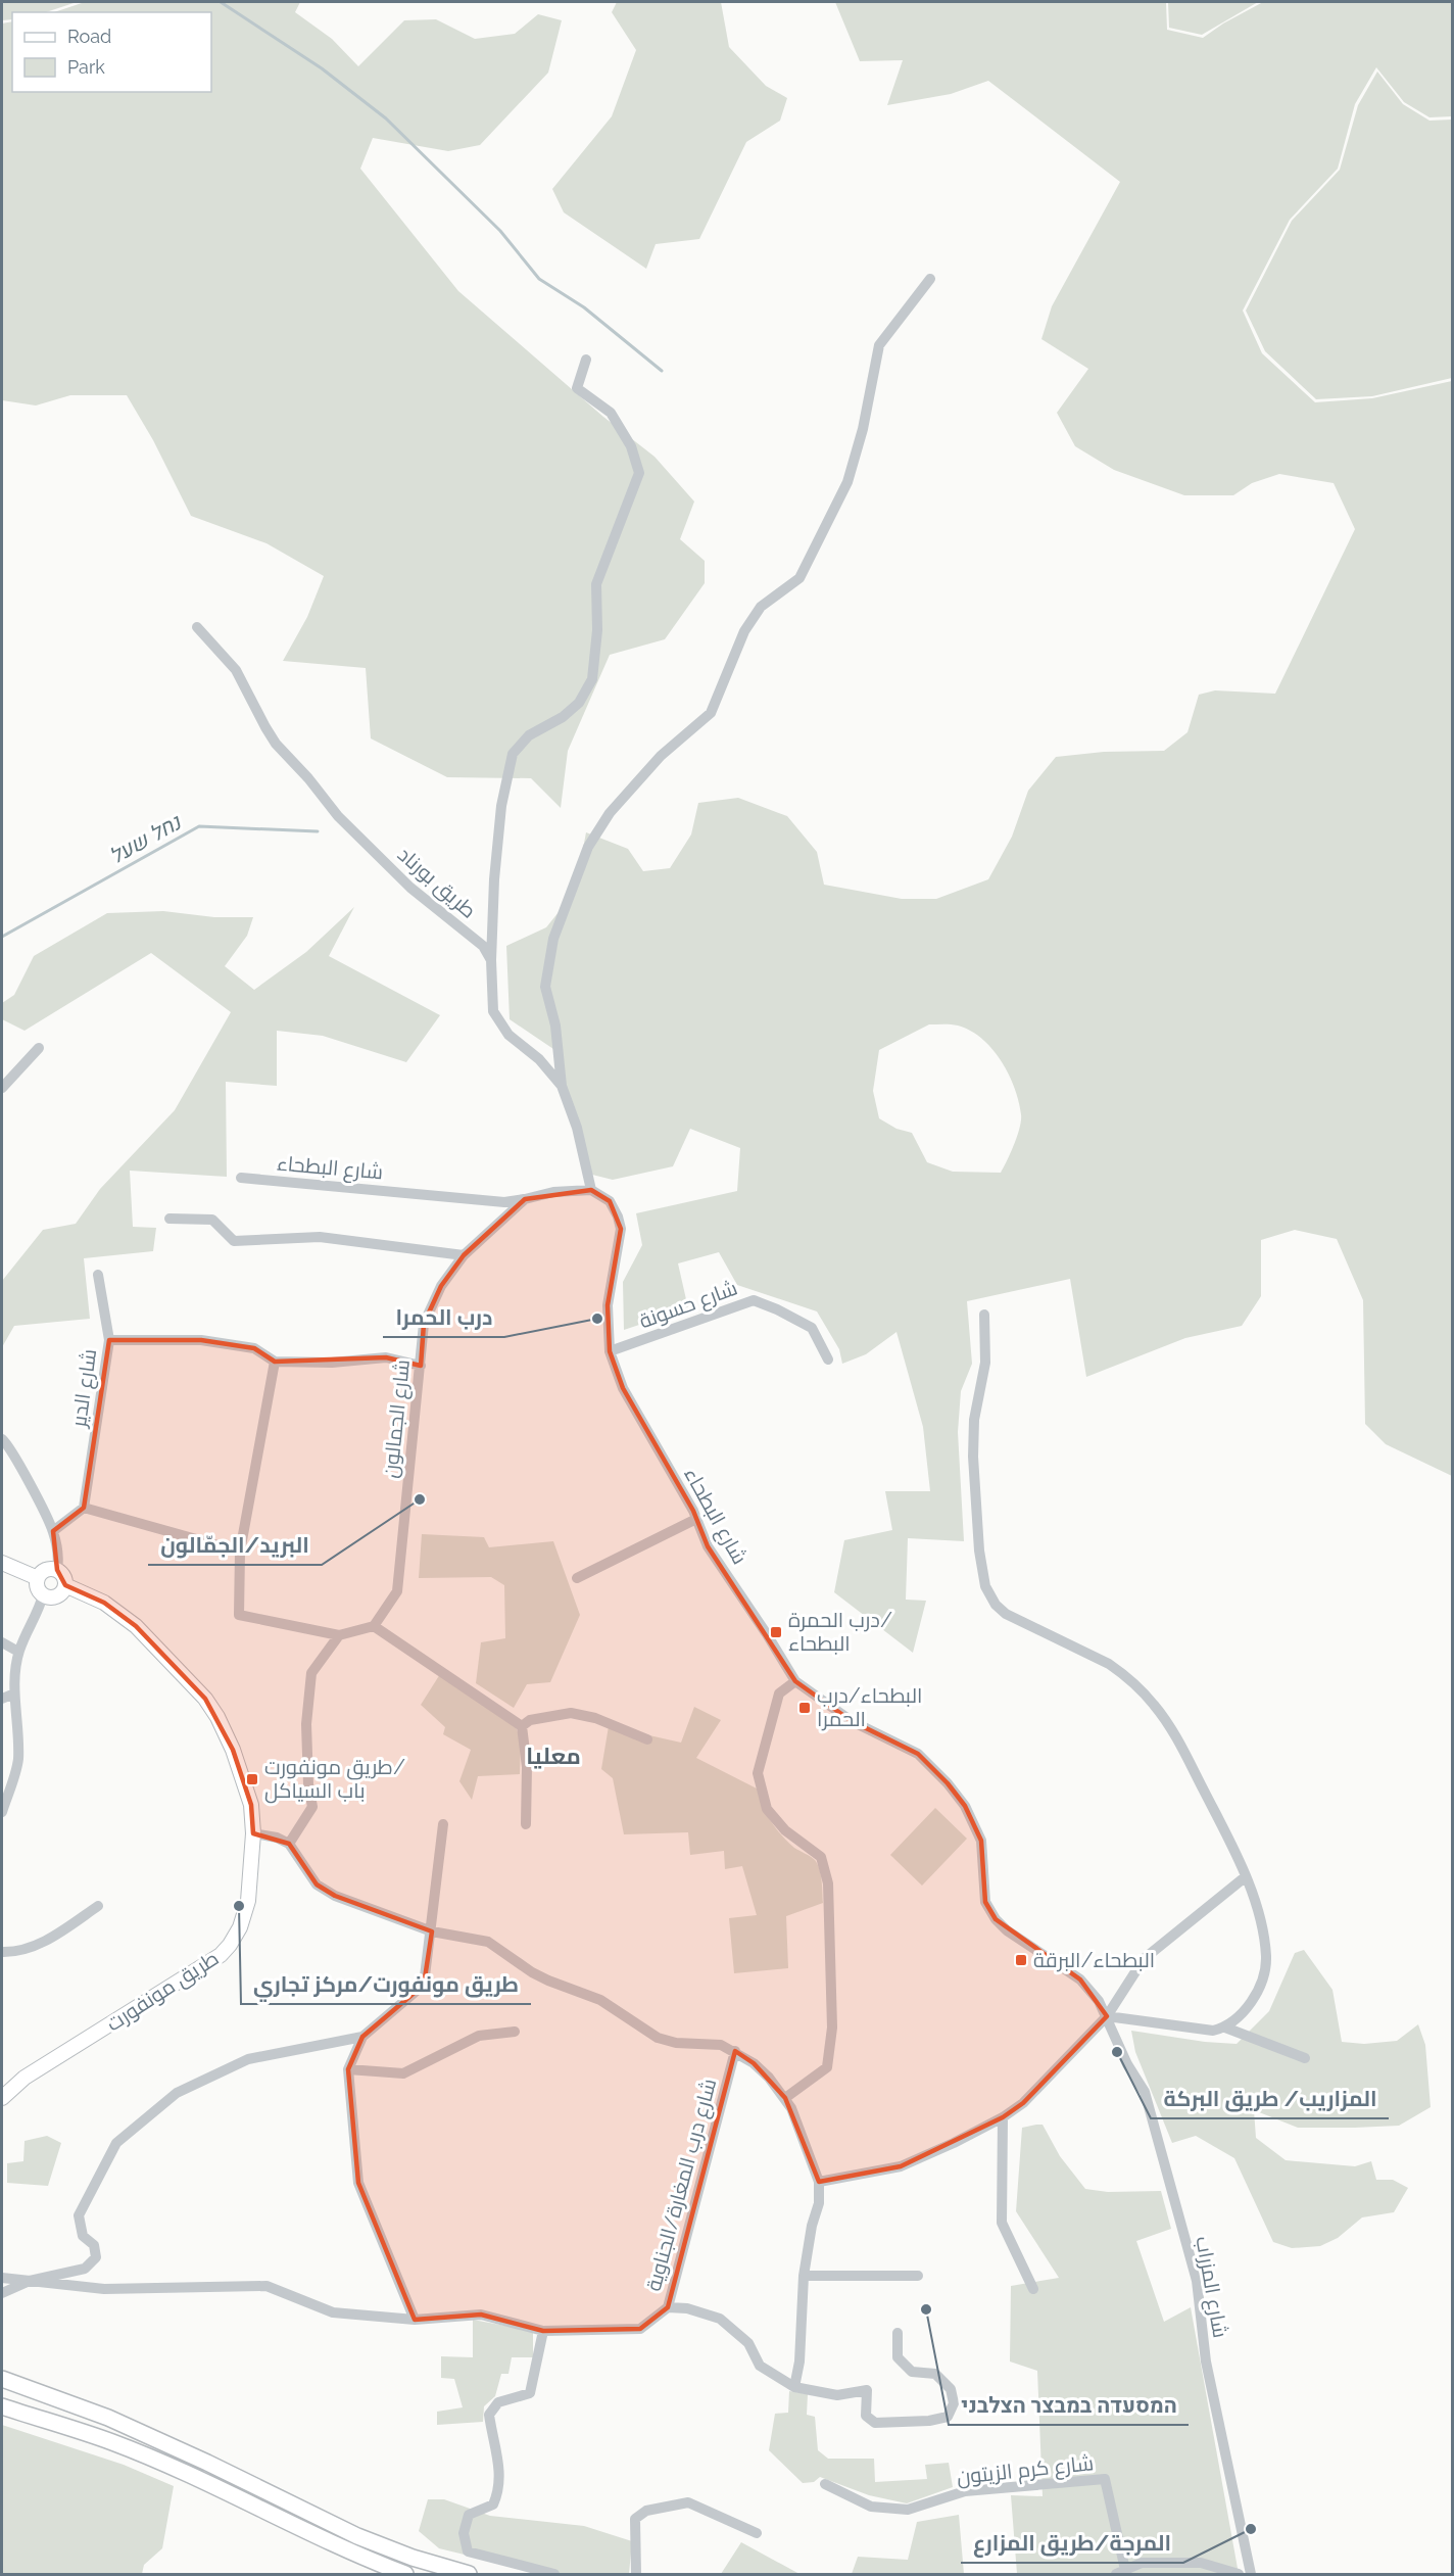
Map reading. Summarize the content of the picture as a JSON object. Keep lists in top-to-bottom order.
{
  "streets": {
    "main road": ["طريق مونفورت"],
    "street": [
      "طريق بورناد",
      "شارع البطحاء",
      "شارع حسونة",
      "شارع الدير",
      "شارع الجمالون",
      "شارع درب المغارة/الجناوية",
      "شارع المزراب",
      "شارع كرم الزيتون"
    ]
  },
  "crossings": [
    ["شارع البطحاء", "شارع حسونة"],
    ["شارع البطحاء", "شارع الجمالون"],
    ["شارع البطحاء", "شارع المزراب"]
  ],
  "districts": ["معليا"],
  "water": ["נחל שעל"],
  "places": {
    "other": [
      "درب الحمرا",
      "البريد/الجمّالون",
      "طريق مونفورت/مركز تجاري",
      "المزاريب/ طريق البركة",
      "המסעדה במבצר הצלבני",
      "المرجة/طريق المزارع"
    ],
    "transit": [
      "درب الحمرة/ البطحاء",
      "البطحاء/درب الحمرا",
      "طريق مونفورت/ باب السياكل",
      "البطحاء/البرقة"
    ]
  },
  "legend": ["Road", "Park"]
}
